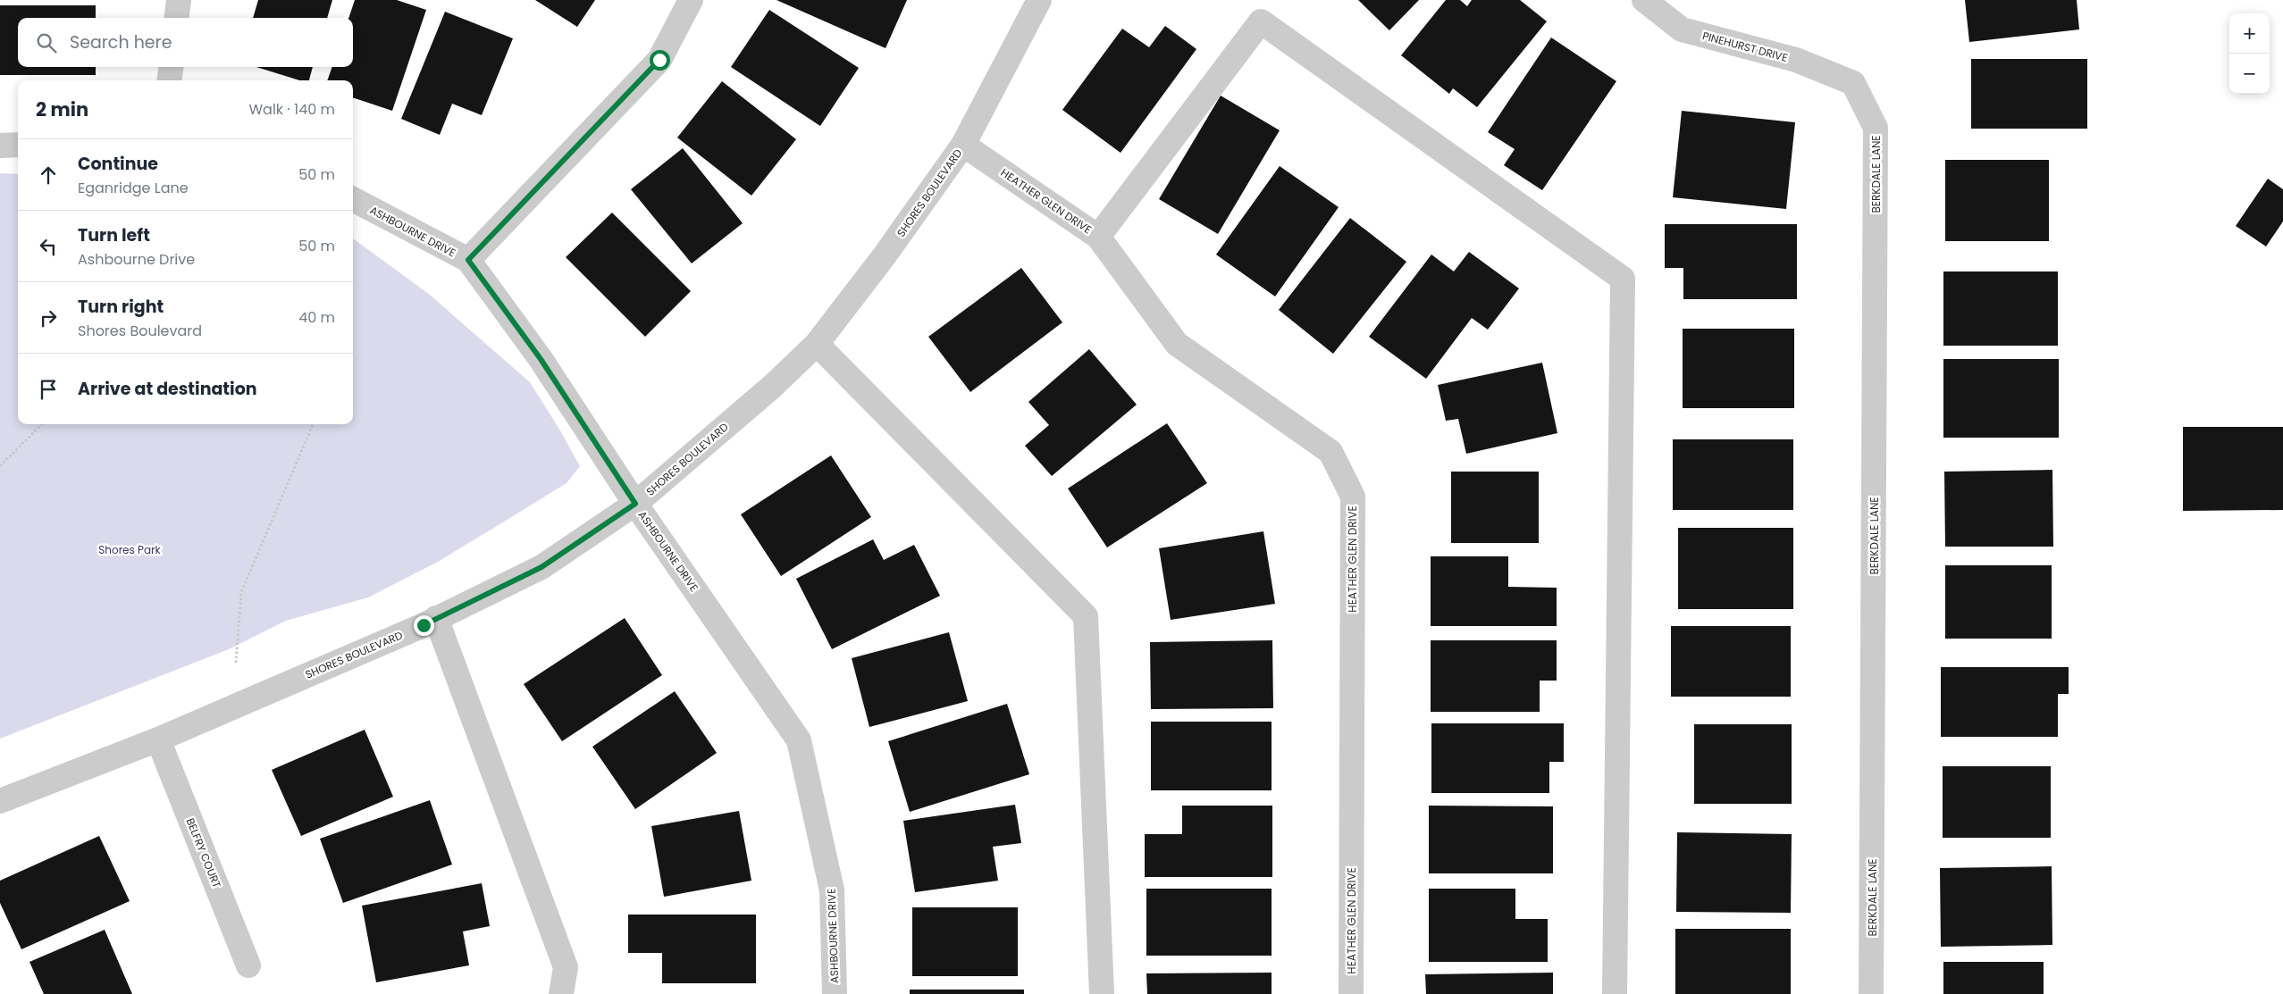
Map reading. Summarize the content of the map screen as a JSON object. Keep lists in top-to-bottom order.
{
  "streets": {
    "street": [
      "PINEHURST DRIVE",
      "BERKDALE LANE",
      "SHORES BOULEVARD",
      "HEATHER GLEN DRIVE",
      "ASHBOURNE DRIVE",
      "BELFRY COURT"
    ]
  },
  "crossings": [
    ["PINEHURST DRIVE", "BERKDALE LANE"],
    ["SHORES BOULEVARD", "HEATHER GLEN DRIVE"],
    ["SHORES BOULEVARD", "ASHBOURNE DRIVE"],
    ["SHORES BOULEVARD", "BELFRY COURT"]
  ],
  "parks": ["Shores Park"],
  "page": {
    "map_buttons": ["+", "−"],
    "search": "Search here",
    "heading": ["2 min", "Walk · 140 m"],
    "list": [
      ["Continue", "Eganridge Lane", "50 m"],
      ["Turn left", "Ashbourne Drive", "50 m"],
      ["Turn right", "Shores Boulevard", "40 m"],
      "Arrive at destination"
    ]
  }
}
